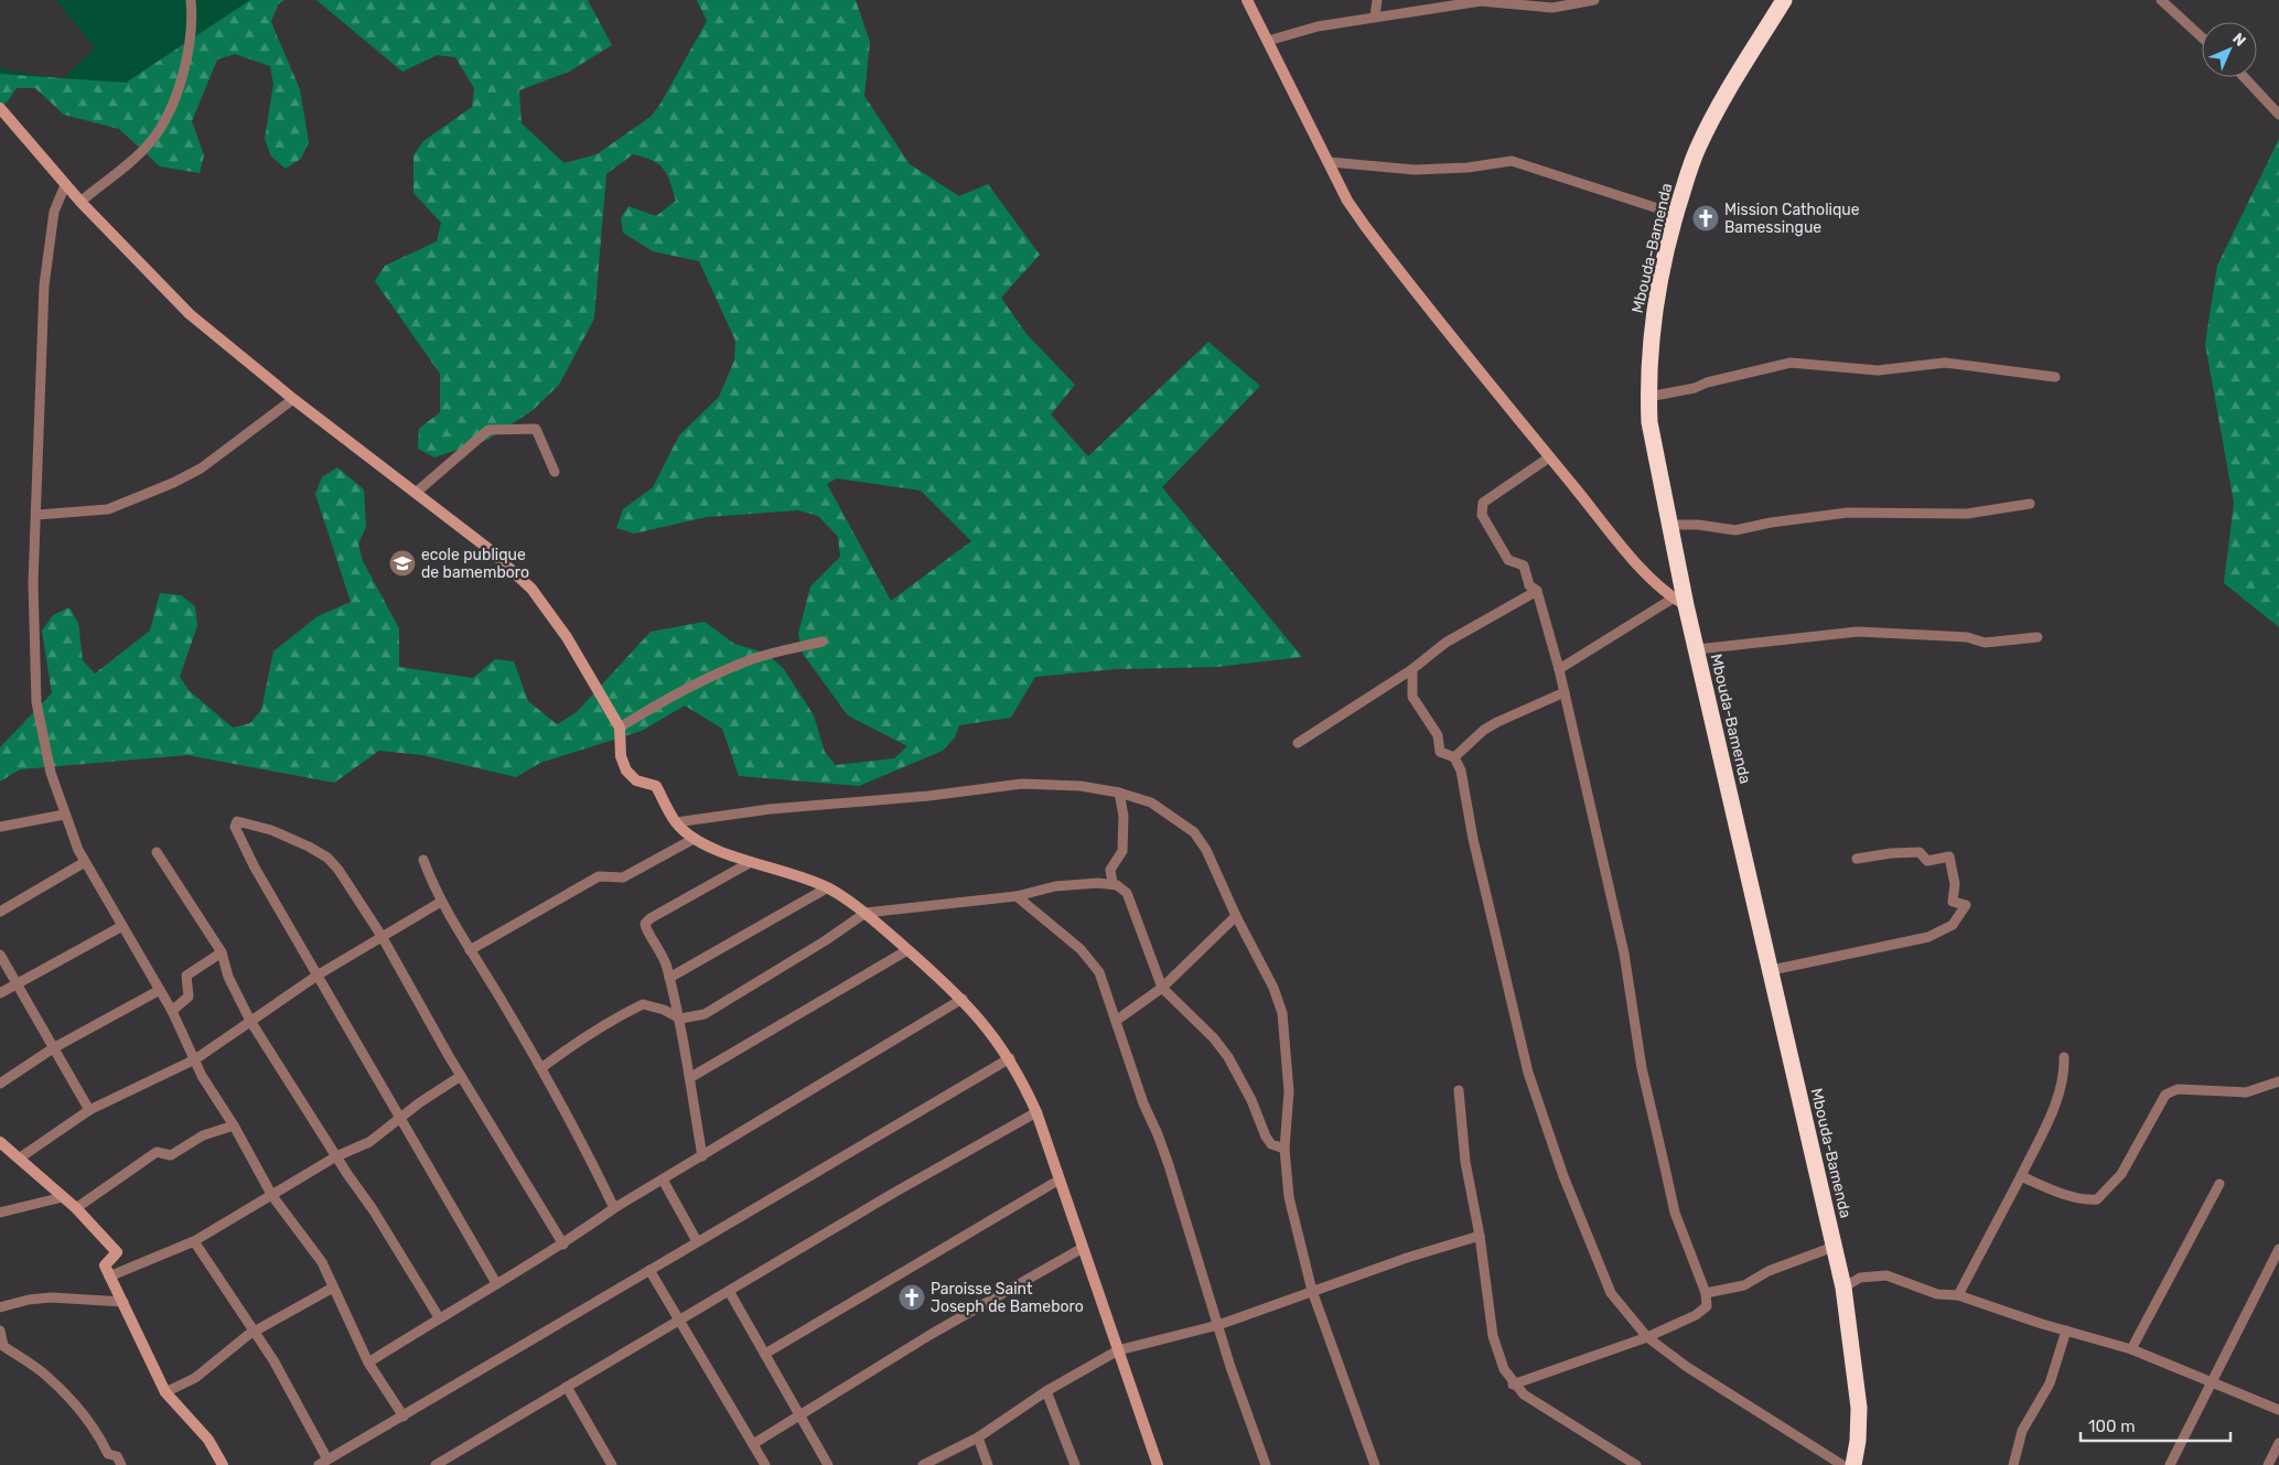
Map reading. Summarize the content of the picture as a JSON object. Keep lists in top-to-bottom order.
{
  "streets": {
    "highway": ["Mbouda-Bamenda"]
  },
  "places": {
    "church": ["Mission Catholique Bamessingue", "Paroisse Saint Joseph de Bameboro"],
    "school or university": ["ecole publique de bamemboro"]
  },
  "scale_bar": "100 m",
  "north": "top right"
}
